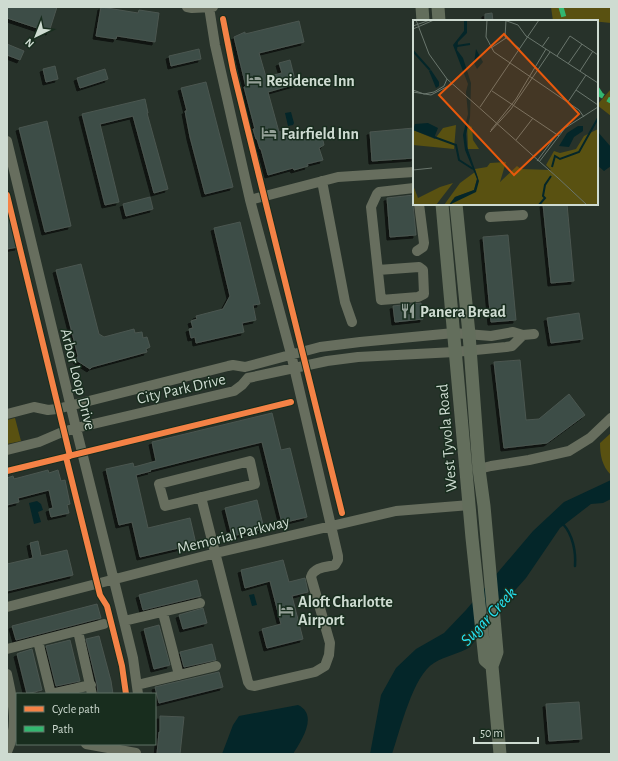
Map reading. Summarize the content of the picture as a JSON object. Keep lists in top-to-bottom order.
{
  "streets": {
    "main road": ["West Tyvola Road"],
    "street": ["Arbor Loop Drive", "City Park Drive", "Memorial Parkway"]
  },
  "crossings": [
    ["Arbor Loop Drive", "City Park Drive"],
    ["Arbor Loop Drive", "Memorial Parkway"],
    ["City Park Drive", "West Tyvola Road"],
    ["West Tyvola Road", "Memorial Parkway"]
  ],
  "water": ["Sugar Creek"],
  "places": {
    "hotel": ["Residence Inn", "Fairfield Inn", "Aloft Charlotte Airport"],
    "restaurant": ["Panera Bread"]
  },
  "legend": ["Cycle path", "Path"],
  "scale_bar": "50 m",
  "north": "bottom left"
}
